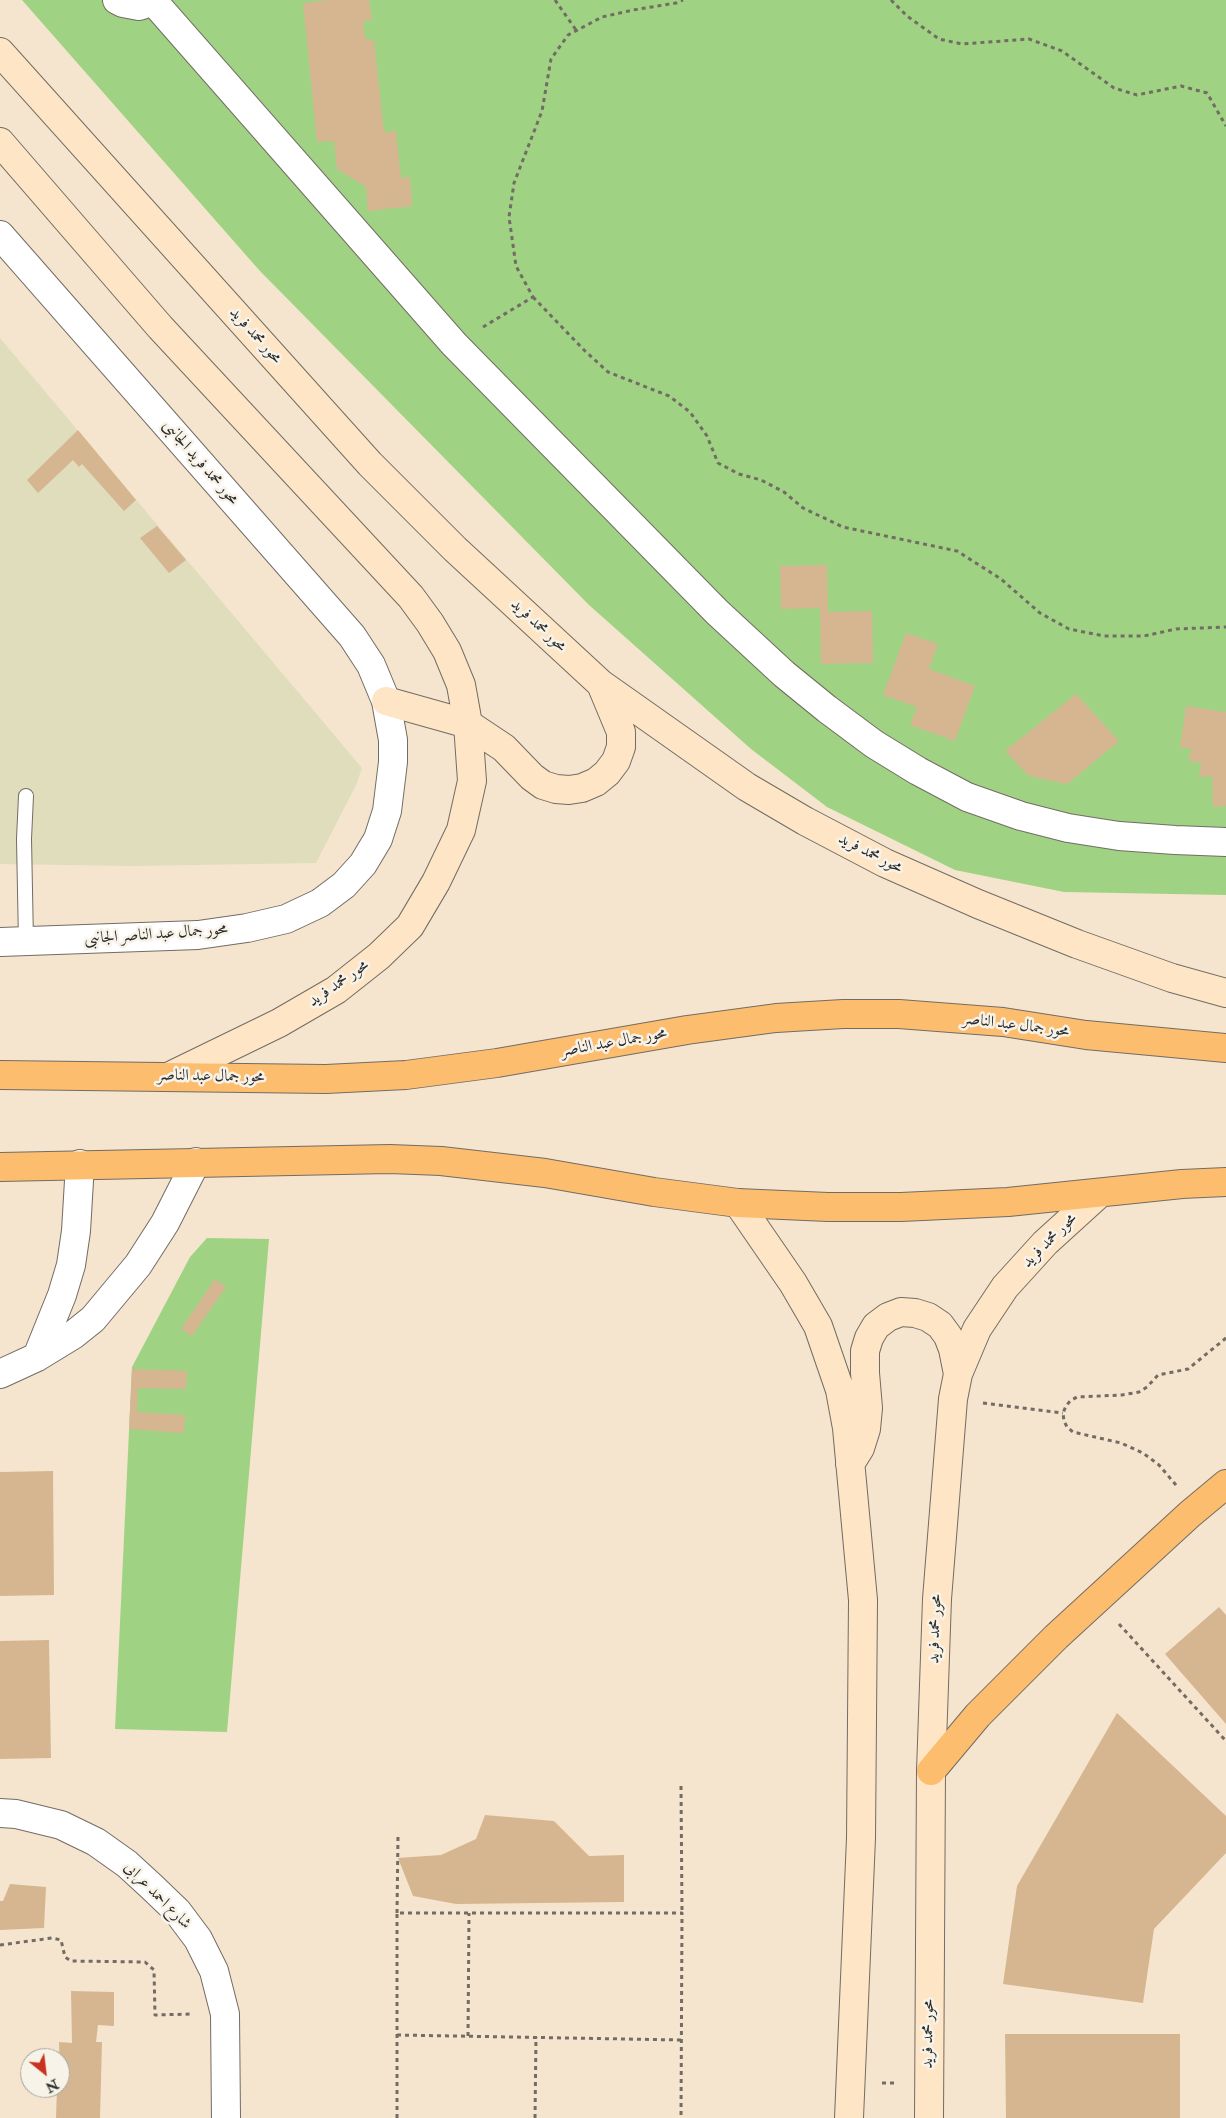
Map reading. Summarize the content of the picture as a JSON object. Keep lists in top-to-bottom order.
{
  "streets": {
    "main road": ["محور محمد فريد", "محور جمال عبد الناصر"],
    "street": ["محور محمد فريد الجانبى", "محور جمال عبد الناصر الجانبى", "شارع احمد عرابى"]
  },
  "crossings": [
    ["محور محمد فريد", "محور جمال عبد الناصر"],
    ["محور محمد فريد الجانبى", "محور جمال عبد الناصر الجانبى"]
  ],
  "north": "bottom right"
}
